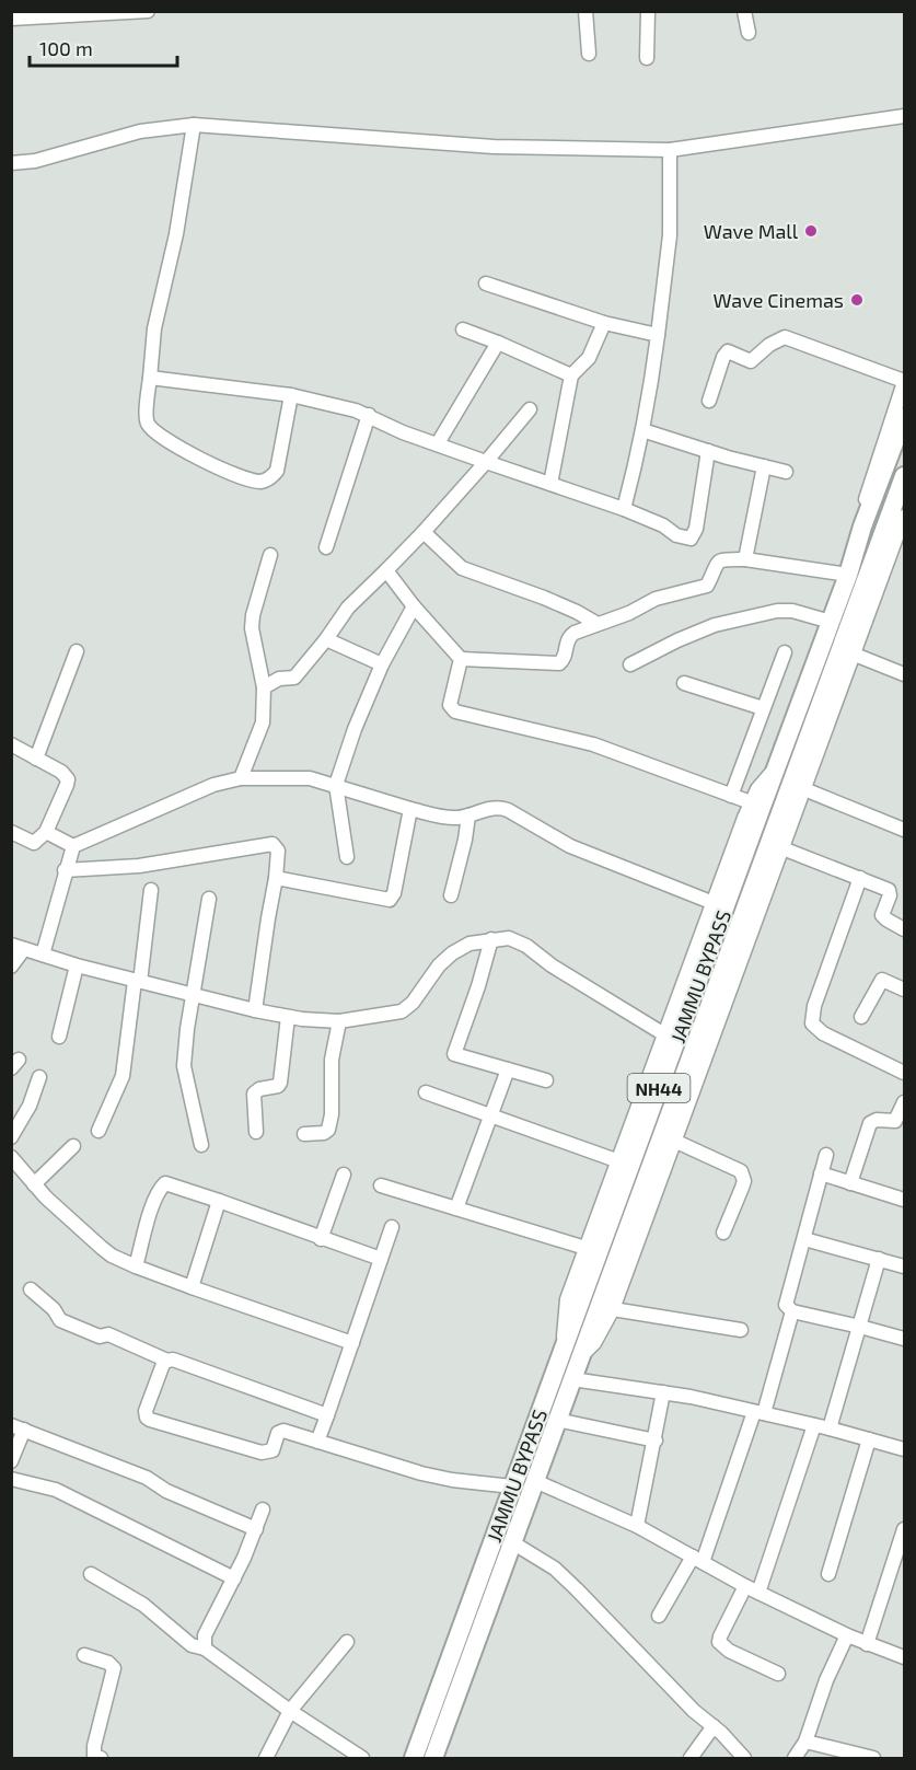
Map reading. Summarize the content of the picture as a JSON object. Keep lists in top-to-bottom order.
{
  "streets": {
    "highway": ["JAMMU BYPASS", "NH44"]
  },
  "places": ["Wave Mall", "Wave Cinemas"],
  "scale_bar": "100 m"
}
